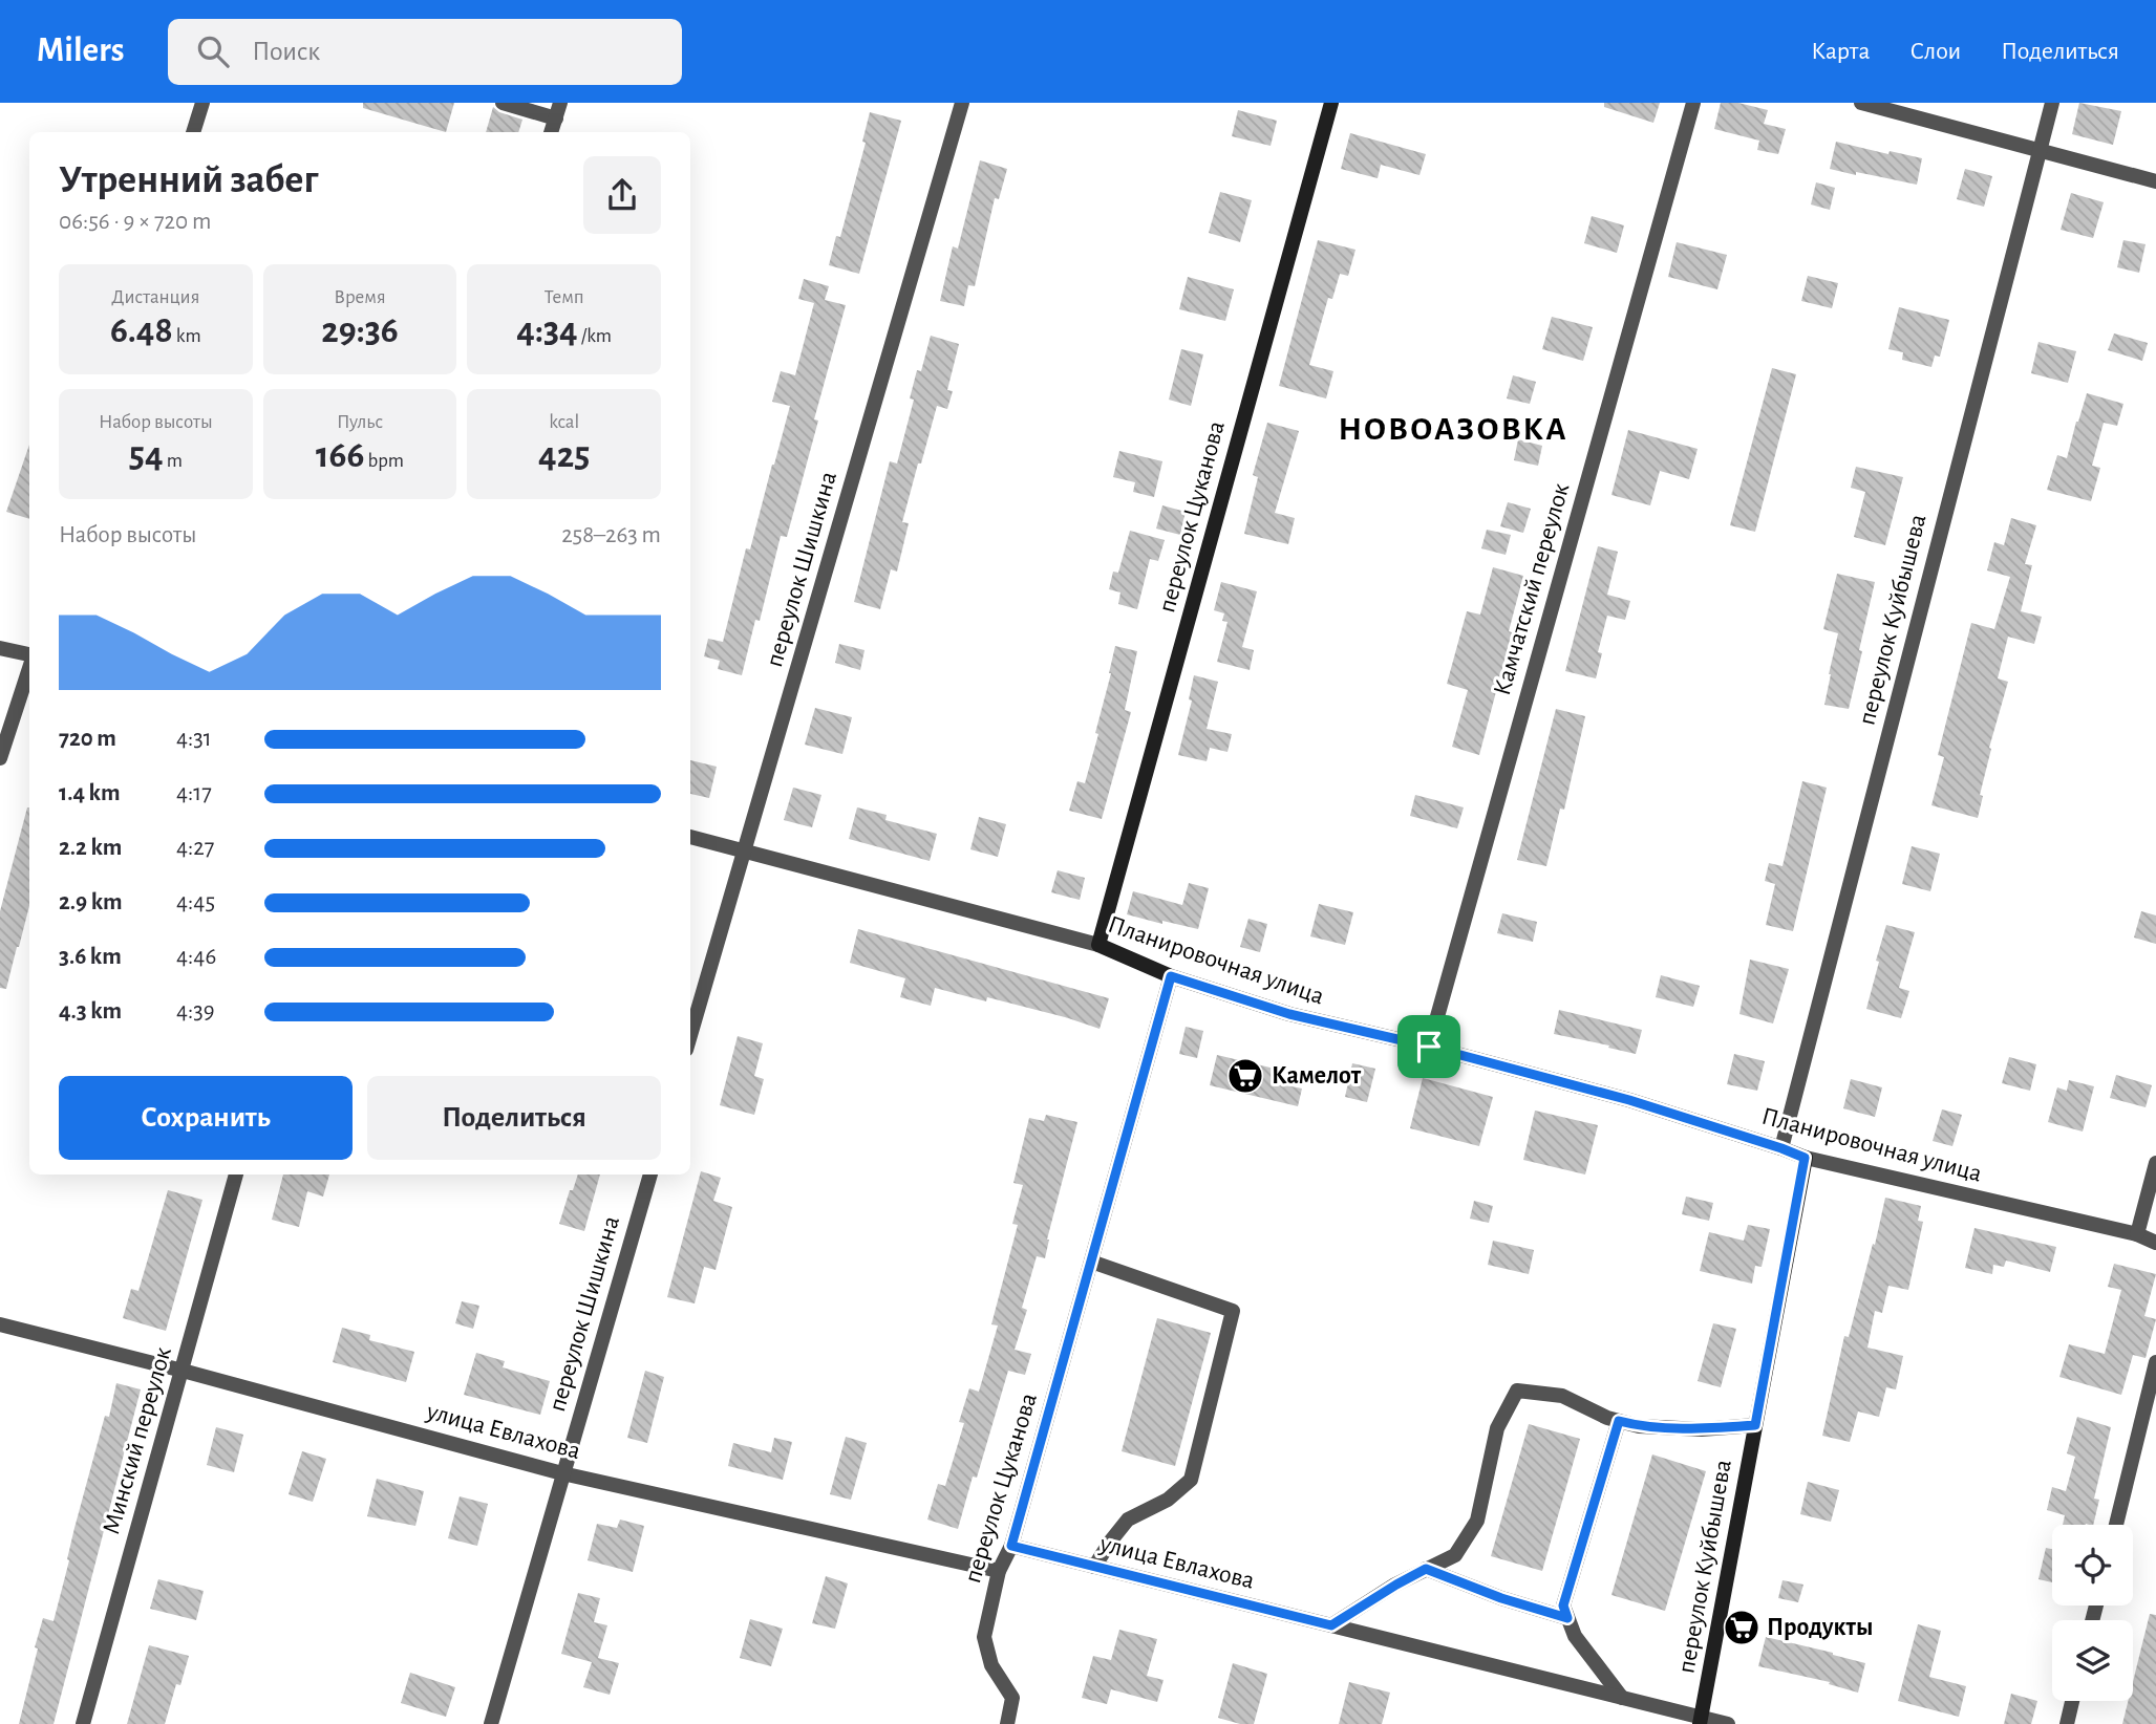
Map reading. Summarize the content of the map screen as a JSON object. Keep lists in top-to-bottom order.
{
  "streets": {
    "main road": ["переулок Цуканова", "переулок Куйбышева", "Планировочная улица"],
    "street": [
      "переулок Шишкина",
      "Камчатский переулок",
      "улица Евлахова",
      "Минский переулок"
    ]
  },
  "crossings": [
    ["переулок Цуканова", "Планировочная улица"],
    ["переулок Цуканова", "улица Евлахова"],
    ["переулок Шишкина", "Планировочная улица"],
    ["переулок Шишкина", "улица Евлахова"],
    ["Камчатский переулок", "Планировочная улица"],
    ["переулок Куйбышева", "Планировочная улица"],
    ["переулок Куйбышева", "улица Евлахова"],
    ["улица Евлахова", "Минский переулок"]
  ],
  "districts": ["НОВОАЗОВКА"],
  "places": {
    "supermarket": ["Камелот", "Продукты"]
  },
  "page": {
    "header": "Milers",
    "search": "Поиск",
    "nav": ["Карта", "Слои", "Поделиться"],
    "heading": ["Утренний забег", "06:56 · 9 × 720 m"],
    "stats": [
      ["Дистанция", "6.48 km"],
      ["Время", "29:36"],
      ["Темп", "4:34 /km"],
      ["Набор высоты", "54 m"],
      ["Пульс", "166 bpm"],
      ["kcal", "425"]
    ],
    "chart": ["Набор высоты", "258–263 m"],
    "list": [
      {
        "name": "720 m",
        "note": "4:31"
      },
      {
        "name": "1.4 km",
        "note": "4:17"
      },
      {
        "name": "2.2 km",
        "note": "4:27"
      },
      {
        "name": "2.9 km",
        "note": "4:45"
      },
      {
        "name": "3.6 km",
        "note": "4:46"
      },
      {
        "name": "4.3 km",
        "note": "4:39"
      }
    ],
    "buttons": ["Сохранить", "Поделиться"]
  }
}
